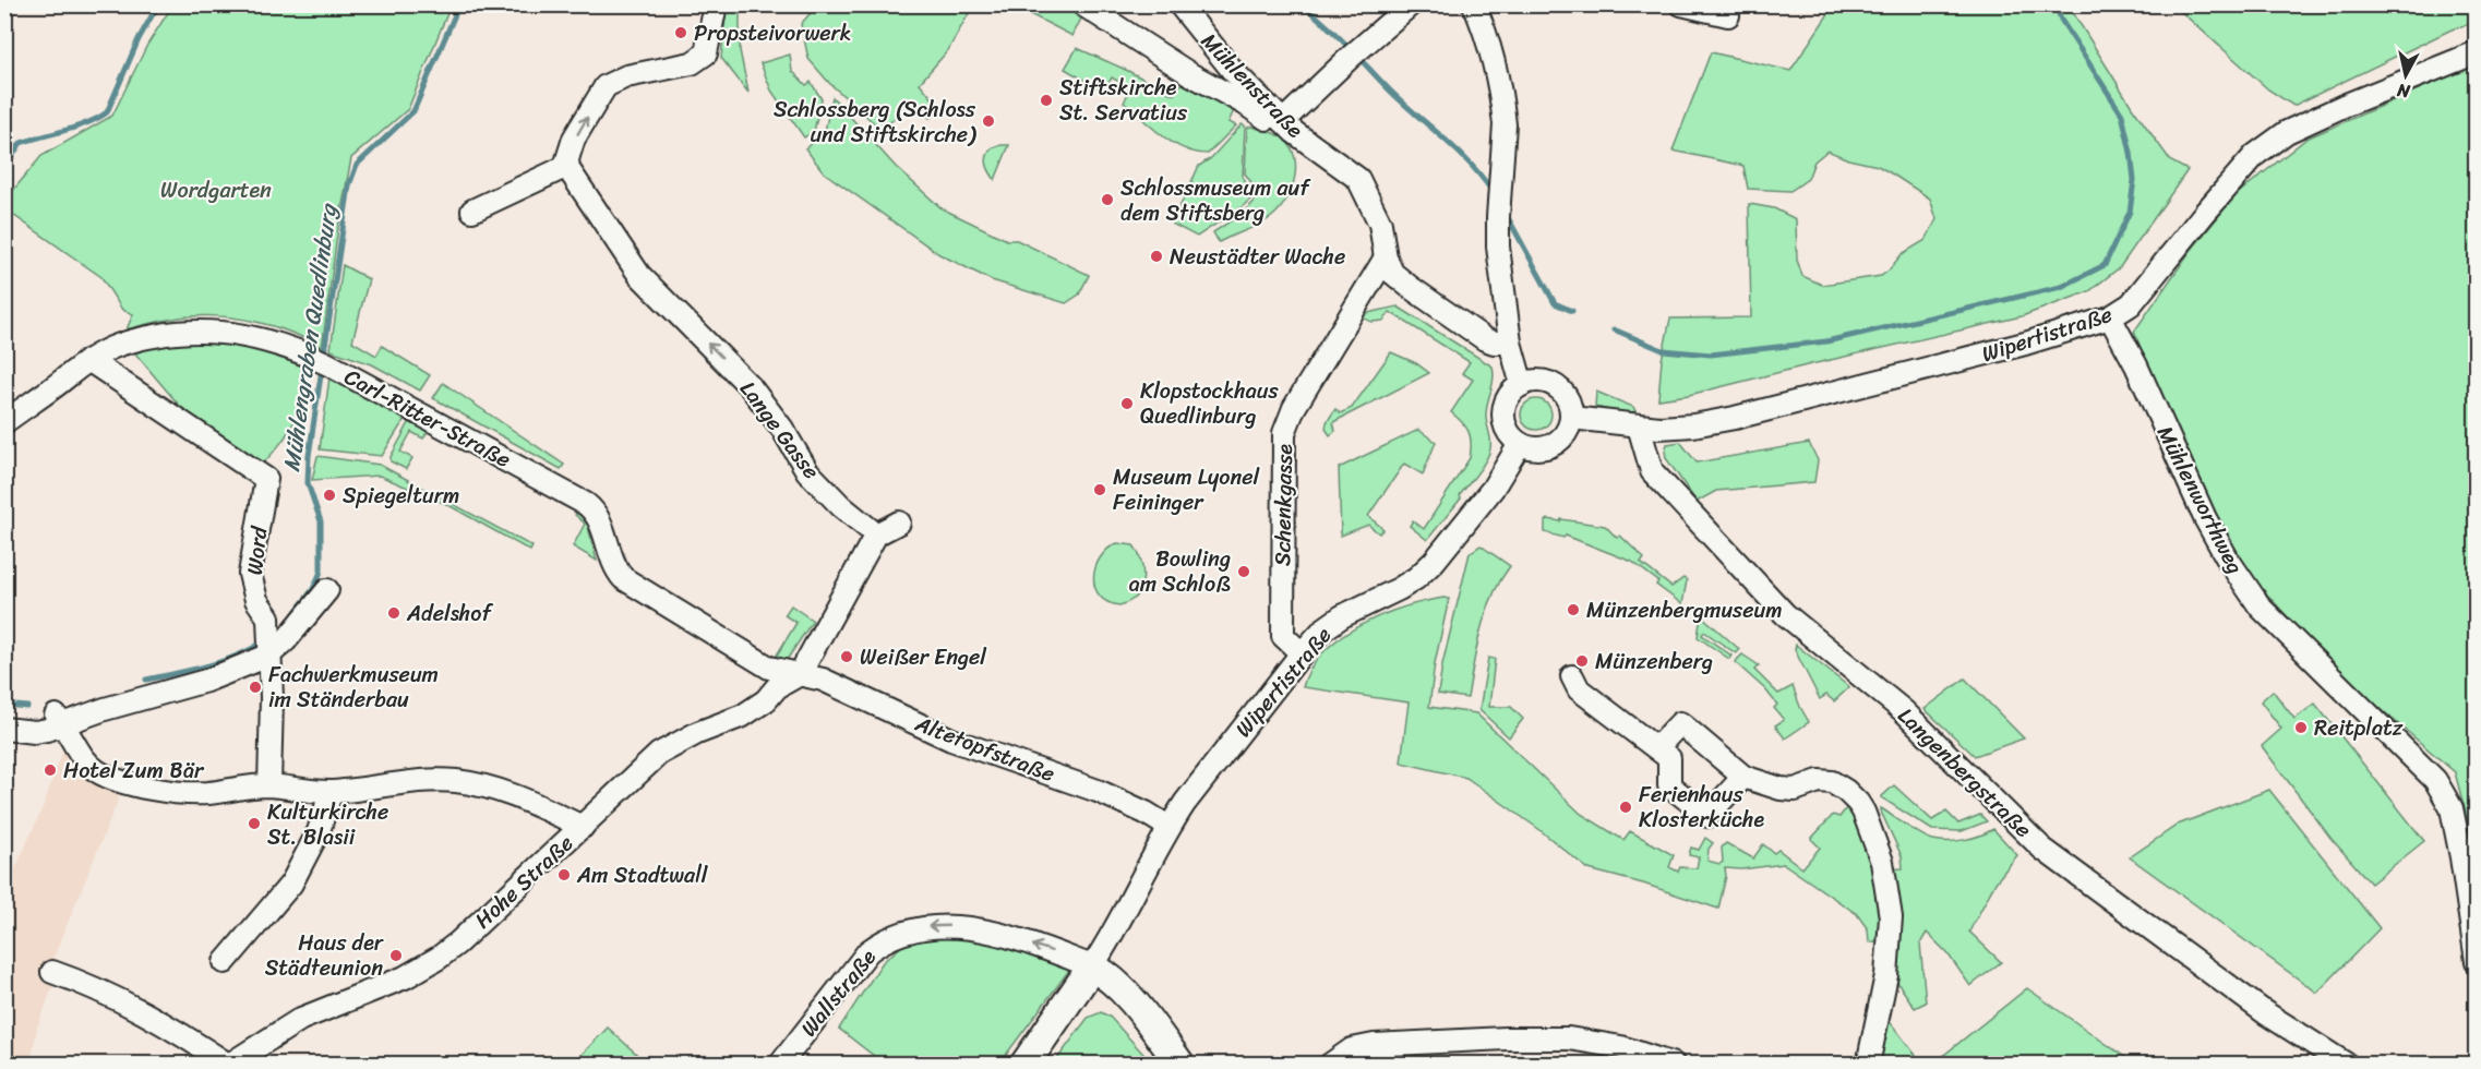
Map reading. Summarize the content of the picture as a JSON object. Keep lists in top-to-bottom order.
{
  "streets": {
    "street": [
      "Mühlenstraße",
      "Wipertistraße",
      "Carl-Ritter-Straße",
      "Lange Gasse",
      "Mühlenworthweg",
      "Schenkgasse",
      "Word",
      "Altetopfstraße",
      "Langenbergstraße",
      "Hohe Straße",
      "Wallstraße"
    ]
  },
  "crossings": [
    ["Mühlenstraße", "Schenkgasse"],
    ["Wipertistraße", "Mühlenworthweg"],
    ["Wipertistraße", "Schenkgasse"],
    ["Wipertistraße", "Altetopfstraße"],
    ["Wipertistraße", "Langenbergstraße"],
    ["Wipertistraße", "Wallstraße"],
    ["Carl-Ritter-Straße", "Word"],
    ["Carl-Ritter-Straße", "Altetopfstraße"],
    ["Carl-Ritter-Straße", "Hohe Straße"],
    ["Altetopfstraße", "Hohe Straße"]
  ],
  "one_way": ["Lange Gasse", "Wallstraße"],
  "water": ["Mühlengraben Quedlinburg"],
  "parks": ["Wordgarten"],
  "places": [
    "Propsteivorwerk",
    "Stiftskirche St. Servatius",
    "Schlossberg (Schloss und Stiftskirche)",
    "Schlossmuseum auf dem Stiftsberg",
    "Neustädter Wache",
    "Klopstockhaus Quedlinburg",
    "Museum Lyonel Feininger",
    "Spiegelturm",
    "Bowling am Schloß",
    "Münzenbergmuseum",
    "Adelshof",
    "Weißer Engel",
    "Münzenberg",
    "Fachwerkmuseum im Ständerbau",
    "Reitplatz",
    "Hotel Zum Bär",
    "Ferienhaus Klosterküche",
    "Kulturkirche St. Blasii",
    "Am Stadtwall",
    "Haus der Städteunion"
  ],
  "north": "bottom"
}
